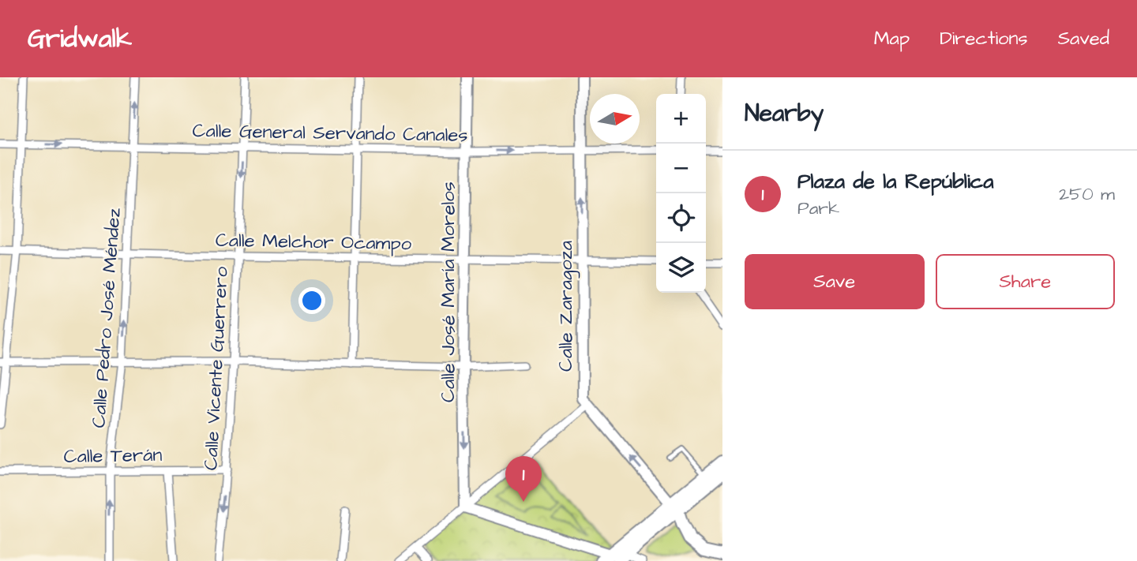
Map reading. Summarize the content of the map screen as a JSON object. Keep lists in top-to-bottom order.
{
  "streets": {
    "main road": ["Calle José María Morelos", "Calle Zaragoza"],
    "street": [
      "Calle General Servando Canales",
      "Calle Melchor Ocampo",
      "Calle Pedro José Méndez",
      "Calle Vicente Guerrero",
      "Calle Terán"
    ]
  },
  "crossings": [
    ["Calle General Servando Canales", "Calle José María Morelos"],
    ["Calle General Servando Canales", "Calle Zaragoza"],
    ["Calle General Servando Canales", "Calle Pedro José Méndez"],
    ["Calle General Servando Canales", "Calle Vicente Guerrero"],
    ["Calle Melchor Ocampo", "Calle José María Morelos"],
    ["Calle Melchor Ocampo", "Calle Zaragoza"],
    ["Calle Melchor Ocampo", "Calle Pedro José Méndez"],
    ["Calle Melchor Ocampo", "Calle Vicente Guerrero"],
    ["Calle Pedro José Méndez", "Calle Terán"],
    ["Calle Vicente Guerrero", "Calle Terán"]
  ],
  "one_way": ["Calle Pedro José Méndez"],
  "north": "right",
  "page": {
    "header": "Gridwalk",
    "nav": ["Map", "Directions", "Saved"],
    "heading": "Nearby",
    "map_buttons": ["+", "−"],
    "list": [
      {
        "mark": "1",
        "name": "Plaza de la República",
        "note": "Park",
        "value": "250 m"
      }
    ],
    "buttons": ["Save", "Share"],
    "pins": "1"
  }
}
